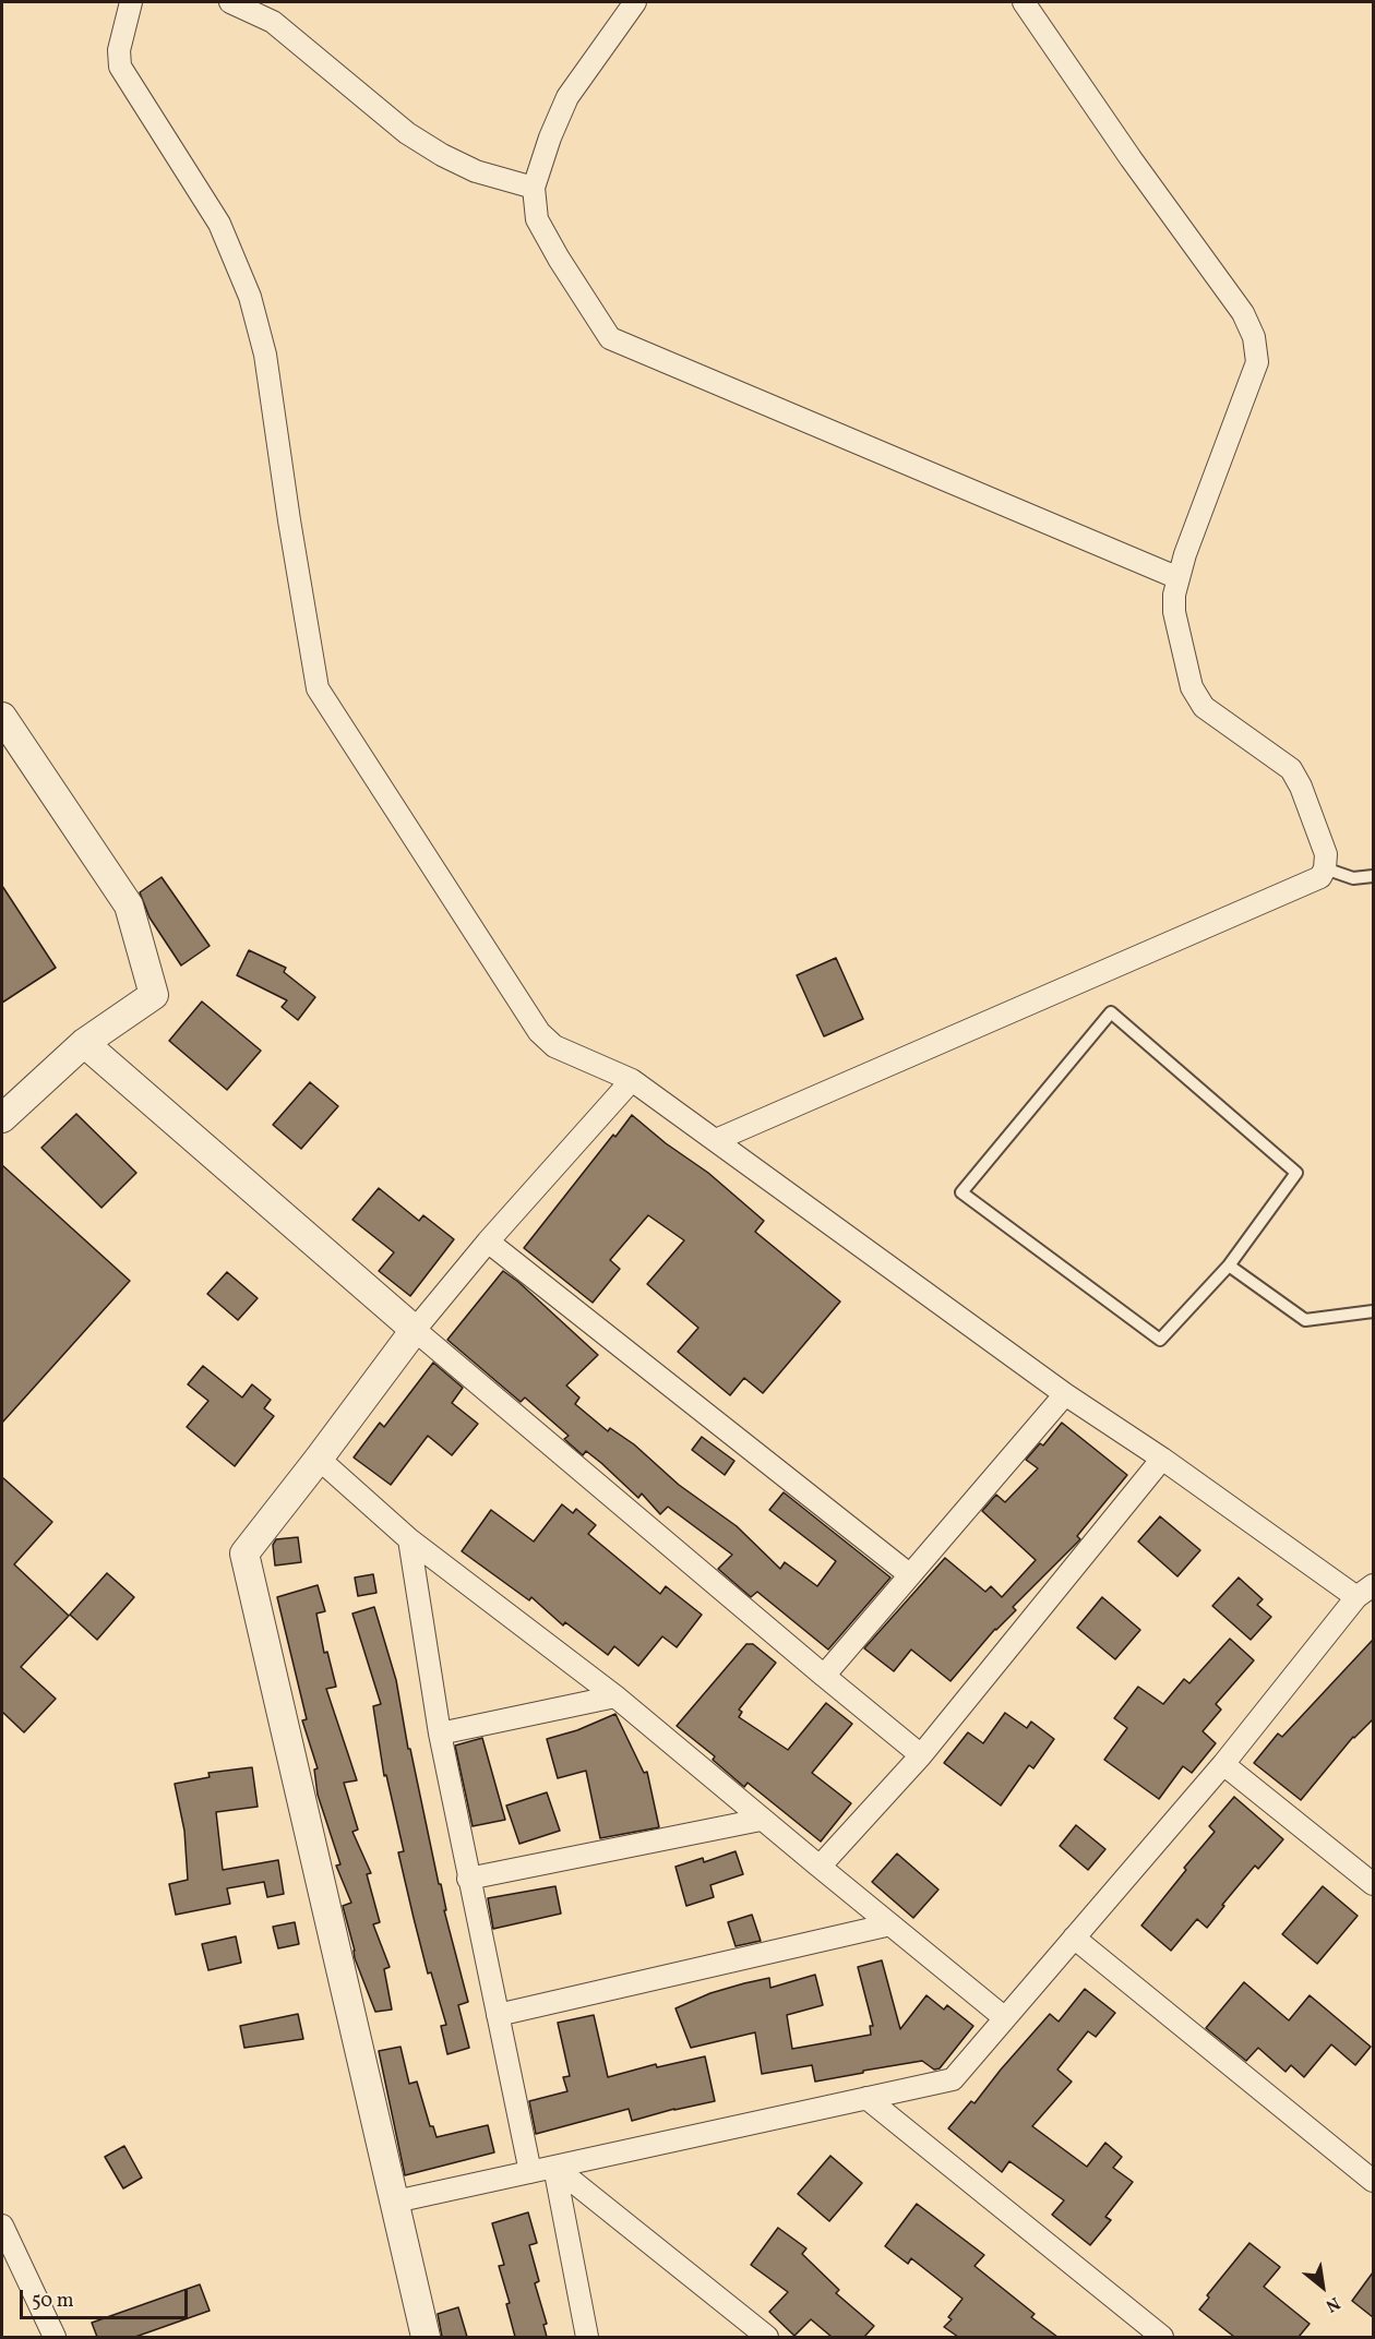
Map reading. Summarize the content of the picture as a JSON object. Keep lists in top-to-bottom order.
{
  "scale_bar": "50 m",
  "north": "bottom right"
}
